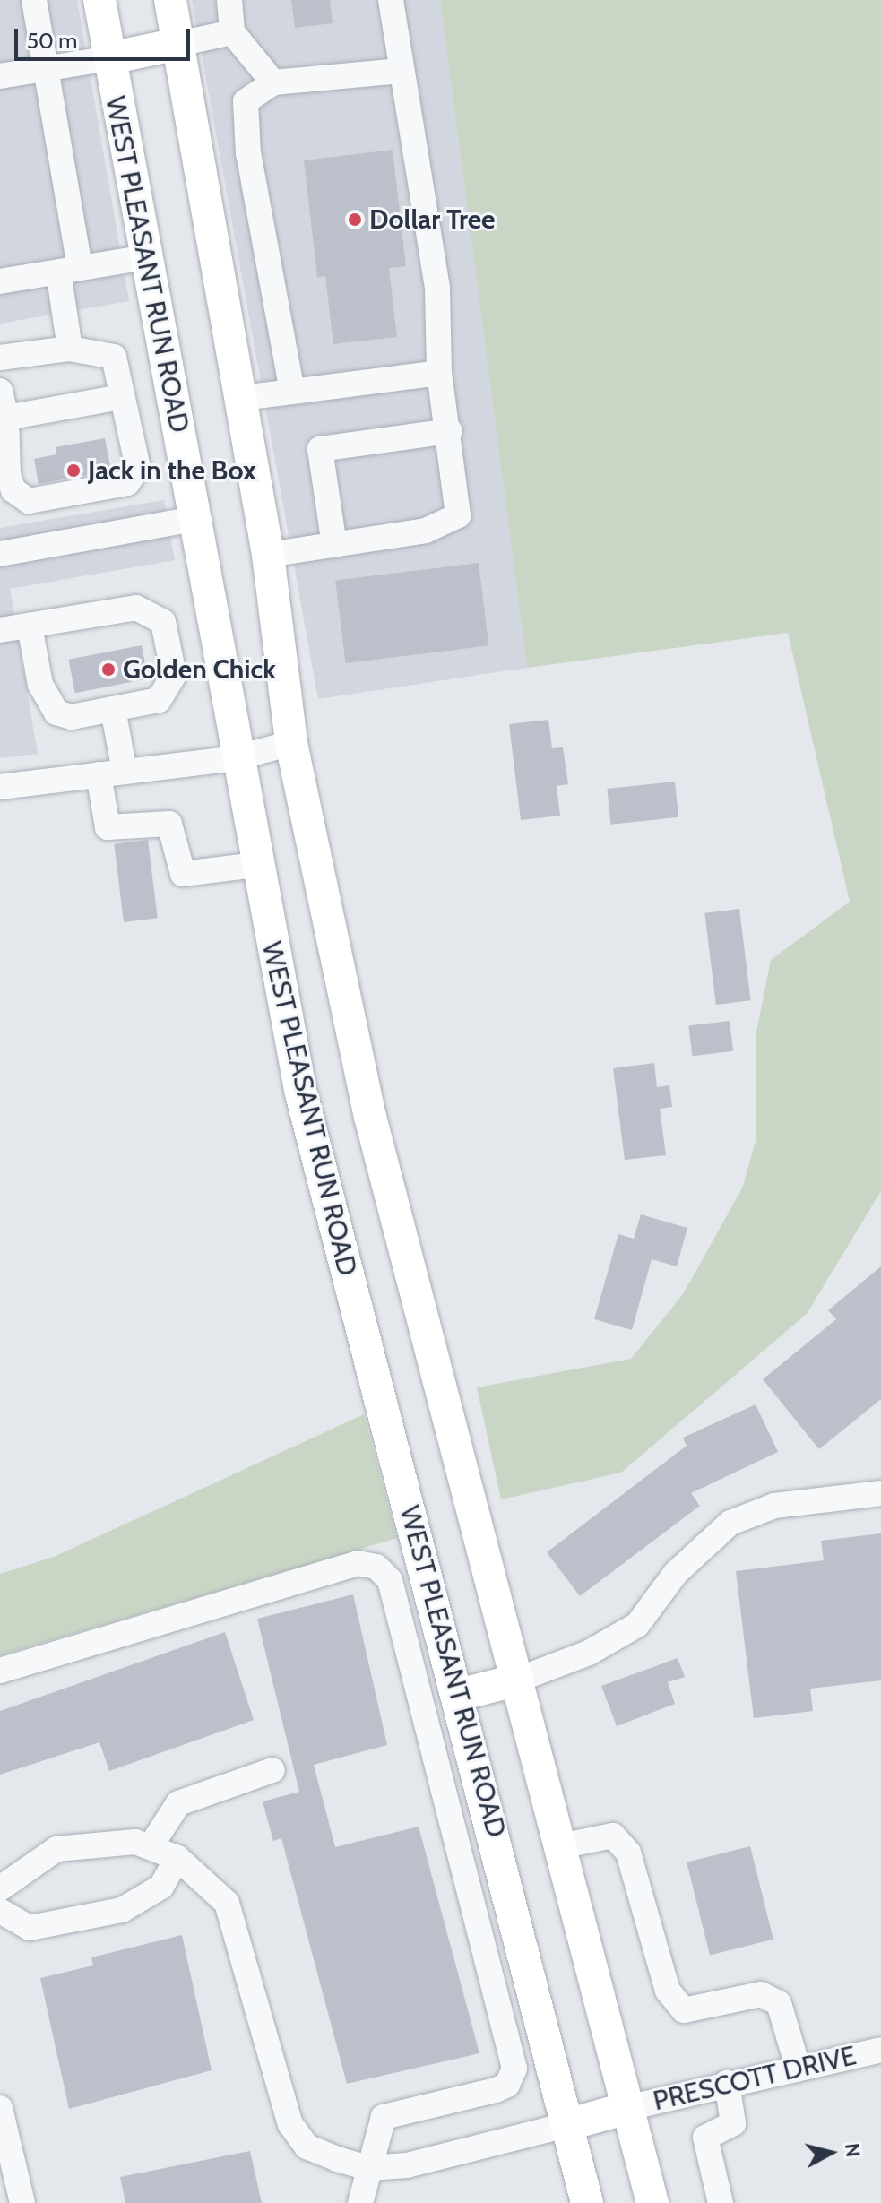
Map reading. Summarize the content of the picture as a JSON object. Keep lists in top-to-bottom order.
{
  "streets": {
    "main road": ["WEST PLEASANT RUN ROAD"],
    "street": ["PRESCOTT DRIVE"]
  },
  "places": ["Dollar Tree", "Jack in the Box", "Golden Chick"],
  "scale_bar": "50 m",
  "north": "right"
}
